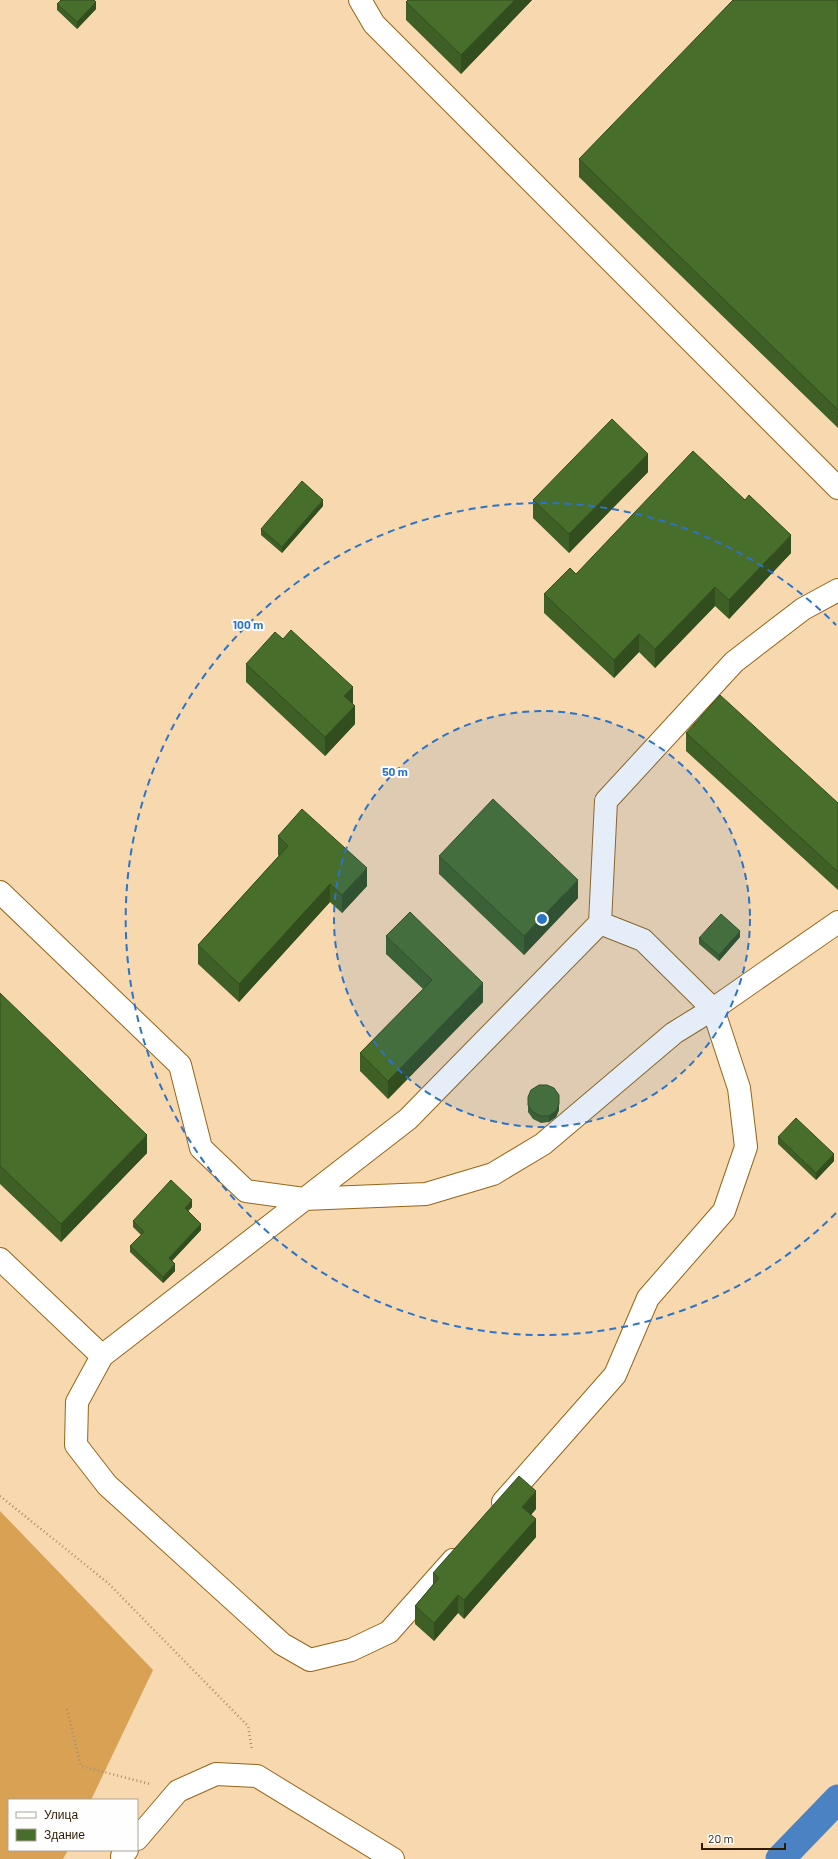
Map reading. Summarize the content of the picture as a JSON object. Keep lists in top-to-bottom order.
{
  "legend": ["Улица", "Здание"],
  "scale_bar": "20 m",
  "rings": ["100 m", "50 m"]
}
